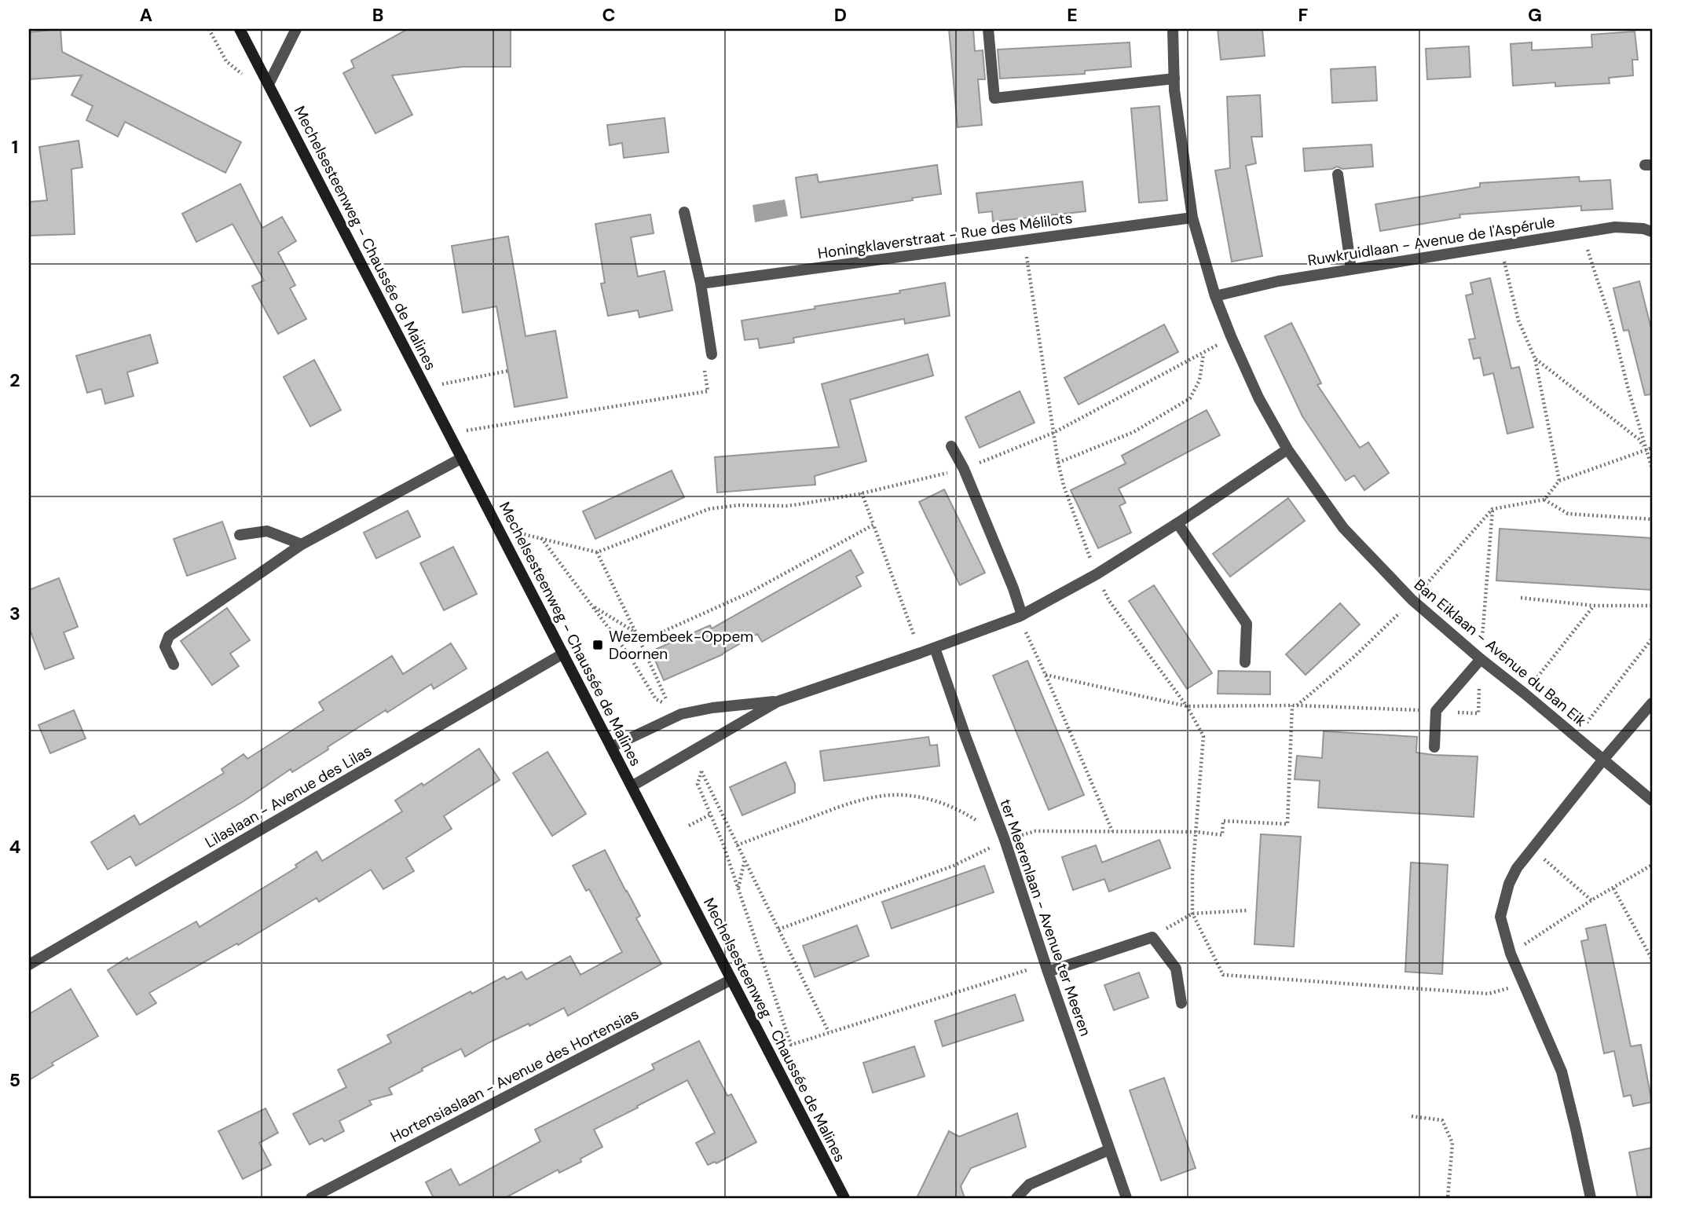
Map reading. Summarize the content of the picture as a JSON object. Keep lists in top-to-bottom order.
{
  "streets": {
    "main road": ["Mechelsesteenweg - Chaussée de Malines"],
    "street": [
      "Honingklaverstraat - Rue des Mélilots",
      "Ruwkruidlaan - Avenue de l'Aspérule",
      "Ban Eiklaan - Avenue du Ban Eik",
      "Lilaslaan - Avenue des Lilas",
      "ter Meerenlaan - Avenue ter Meeren",
      "Hortensiaslaan - Avenue des Hortensias"
    ]
  },
  "crossings": [
    ["Honingklaverstraat - Rue des Mélilots", "Ban Eiklaan - Avenue du Ban Eik"],
    ["Mechelsesteenweg - Chaussée de Malines", "Lilaslaan - Avenue des Lilas"],
    ["Mechelsesteenweg - Chaussée de Malines", "Hortensiaslaan - Avenue des Hortensias"],
    ["Ruwkruidlaan - Avenue de l'Aspérule", "Ban Eiklaan - Avenue du Ban Eik"]
  ],
  "places": {
    "transit": ["Wezembeek-Oppem Doornen"]
  },
  "grid": {
    "columns": [
      "A",
      "B",
      "C",
      "D",
      "E",
      "F",
      "G"
    ],
    "rows": [
      "1",
      "2",
      "3",
      "4",
      "5"
    ]
  }
}
